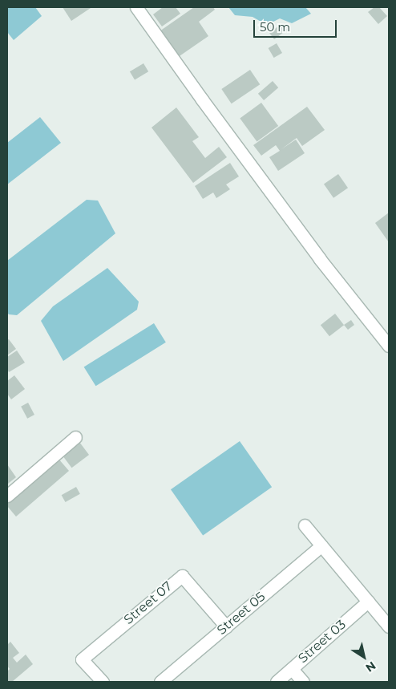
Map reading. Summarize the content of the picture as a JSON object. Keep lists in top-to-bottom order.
{
  "streets": {
    "street": ["Street 07", "Street 05", "Street 03"]
  },
  "crossings": [
    ["Street 07", "Street 05"]
  ],
  "scale_bar": "50 m",
  "north": "bottom right"
}
